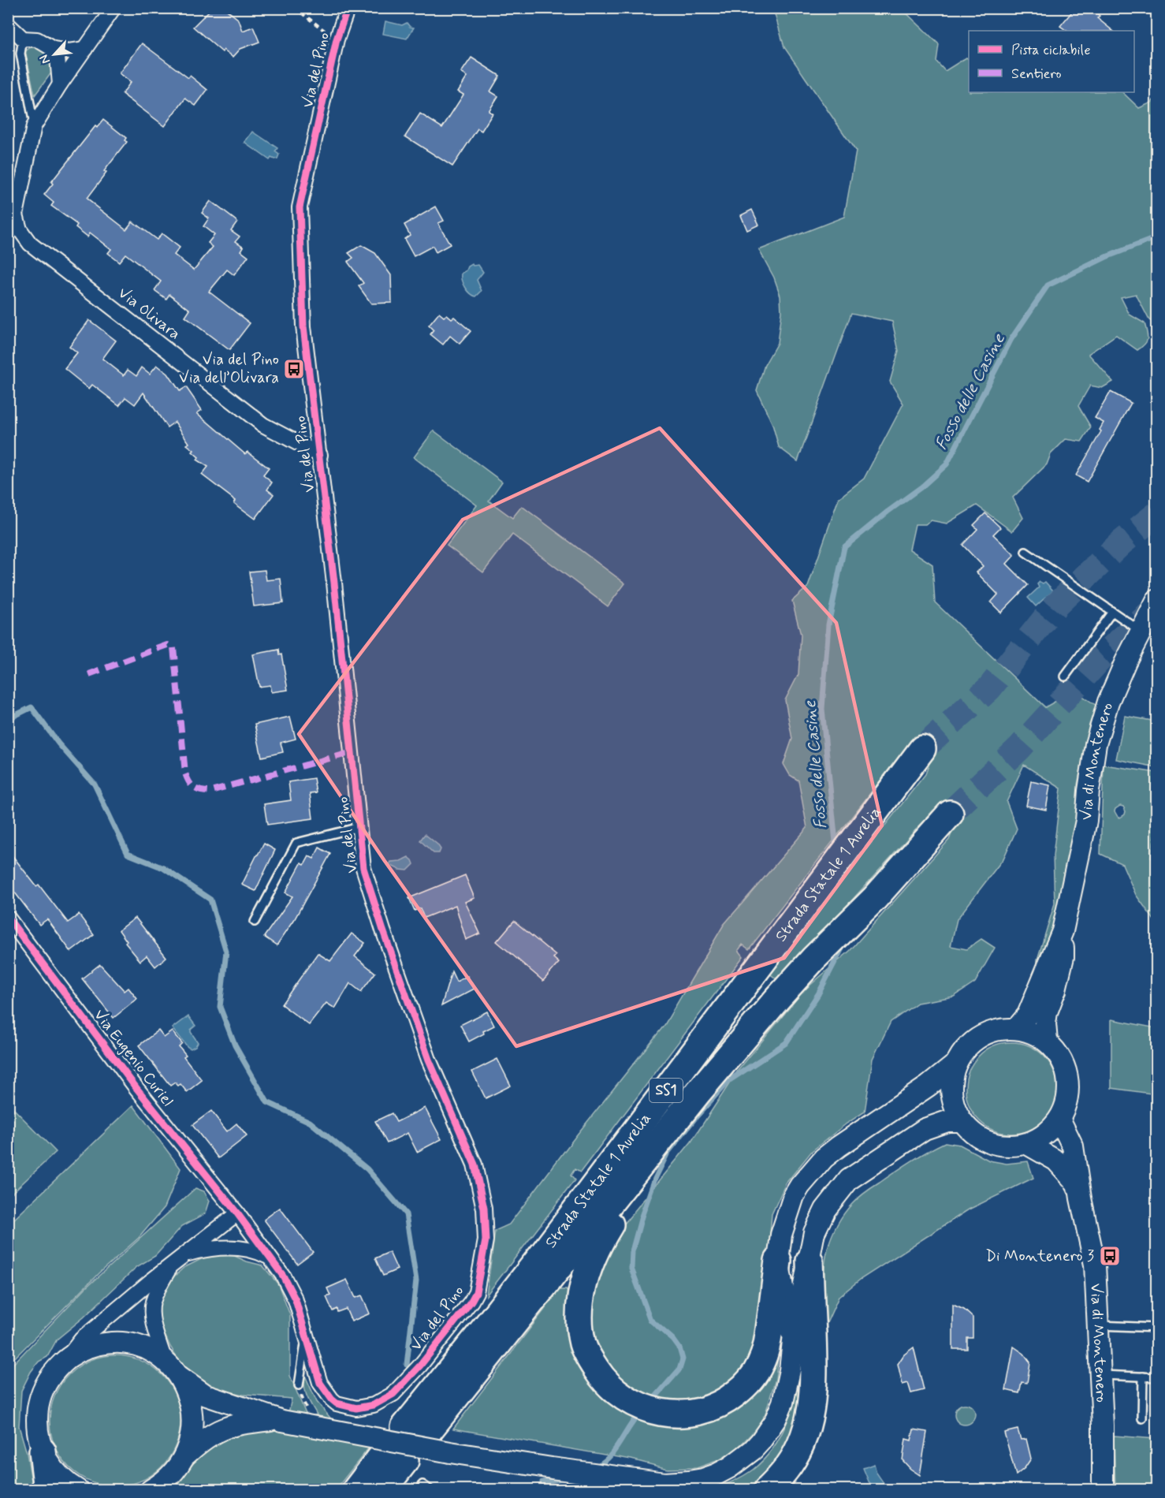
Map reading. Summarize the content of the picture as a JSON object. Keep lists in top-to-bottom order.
{
  "streets": {
    "highway": ["Strada Statale 1 Aurelia", "SS1"],
    "street": [
      "Via del Pino",
      "Via Olivara",
      "Via di Montenero",
      "Via Eugenio Curiel"
    ]
  },
  "crossings": [
    ["Via del Pino", "Via Olivara"],
    ["Via del Pino", "Via Eugenio Curiel"]
  ],
  "water": ["Fosso delle Casine"],
  "places": {
    "bus stop": ["Via del Pino Via dell’Olivara", "Di Montenero 3"]
  },
  "legend": ["Pista ciclabile", "Sentiero"],
  "north": "bottom left"
}
